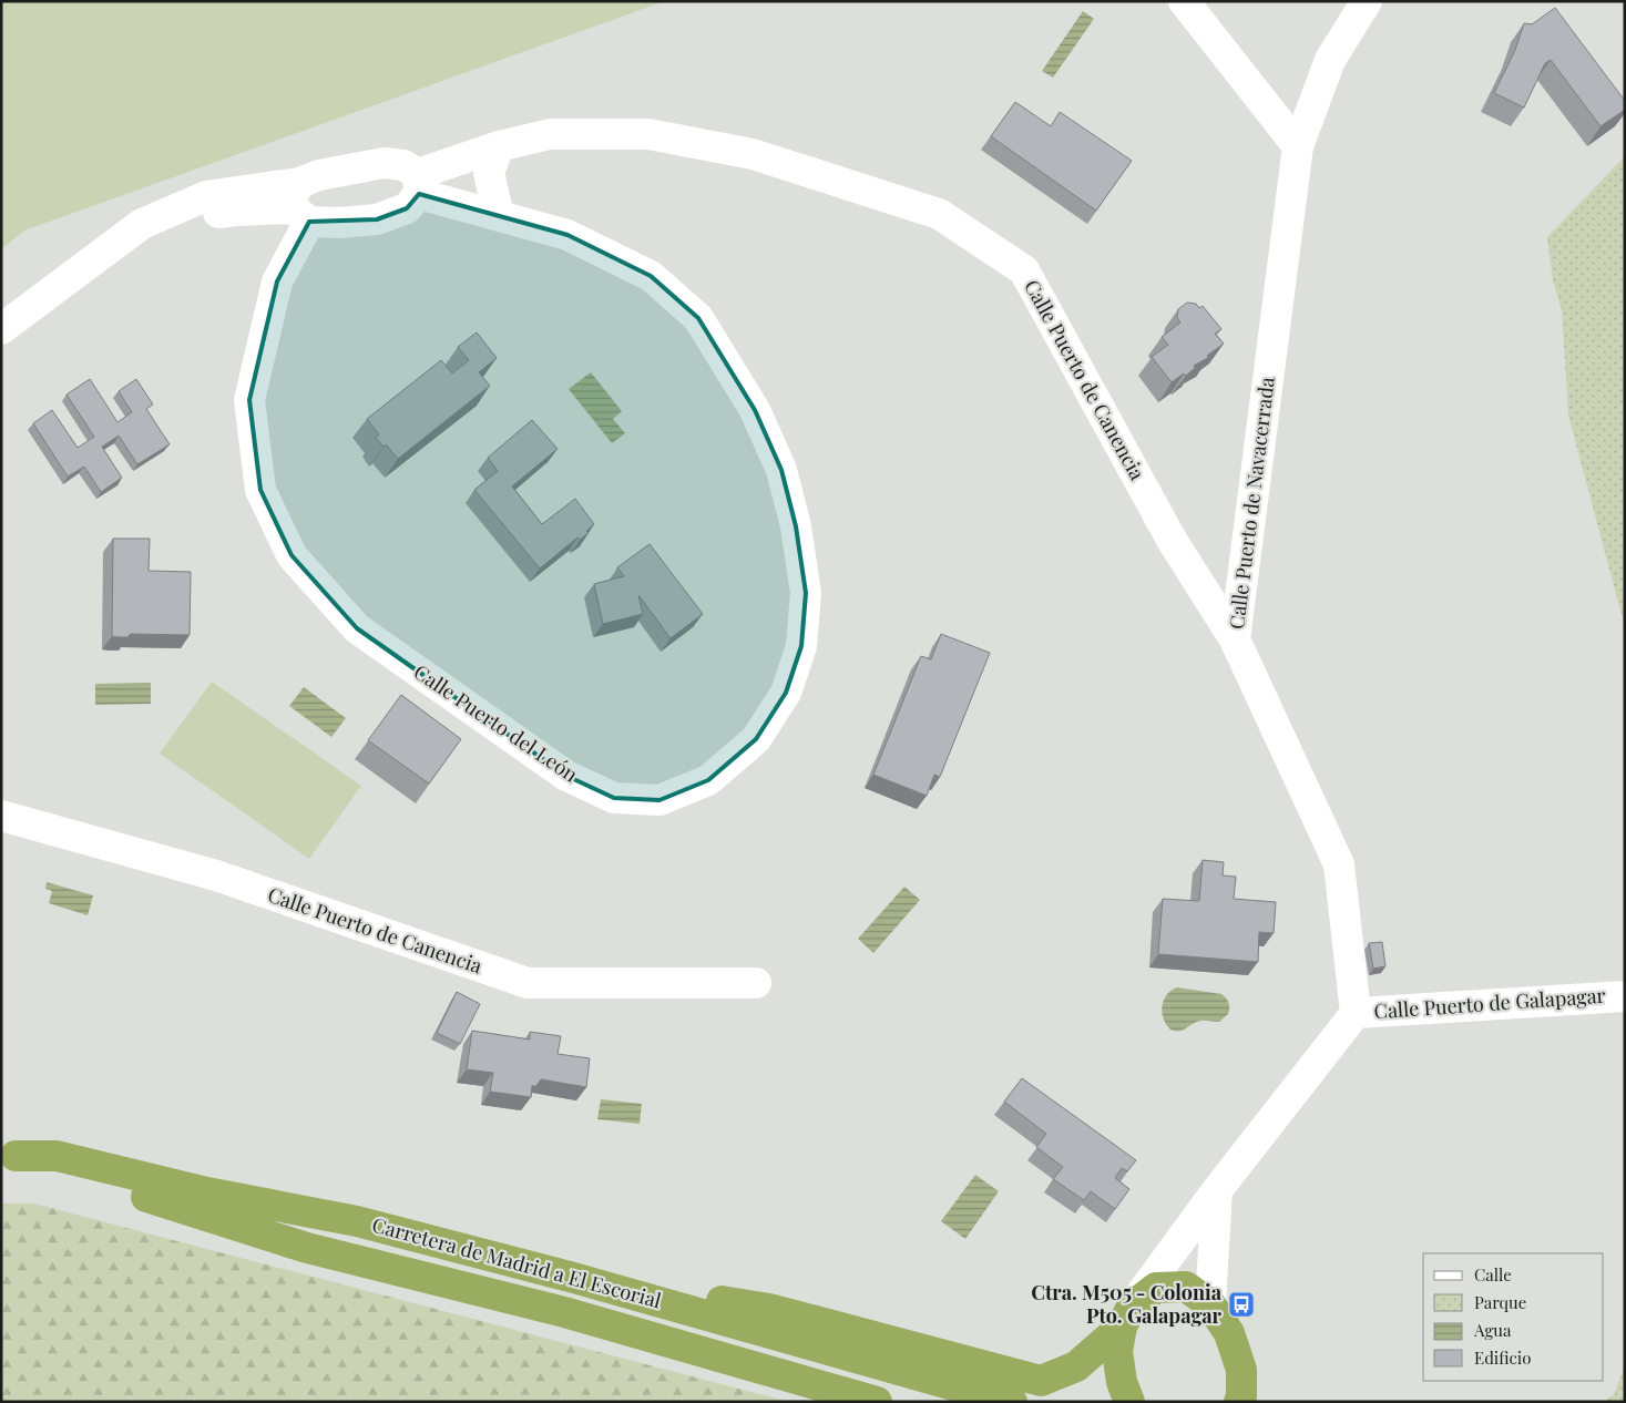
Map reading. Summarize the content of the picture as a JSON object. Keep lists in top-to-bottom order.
{
  "streets": {
    "highway": ["Carretera de Madrid a El Escorial"],
    "street": [
      "Calle Puerto de Canencia",
      "Calle Puerto de Navacerrada",
      "Calle Puerto del León",
      "Calle Puerto de Galapagar"
    ]
  },
  "crossings": [
    ["Calle Puerto de Canencia", "Calle Puerto de Navacerrada"],
    ["Calle Puerto de Canencia", "Calle Puerto del León"],
    ["Calle Puerto de Navacerrada", "Calle Puerto de Galapagar"]
  ],
  "places": {
    "bus stop": ["Ctra. M505 - Colonia Pto. Galapagar"]
  },
  "legend": [
    "Calle",
    "Parque",
    "Agua",
    "Edificio"
  ]
}
